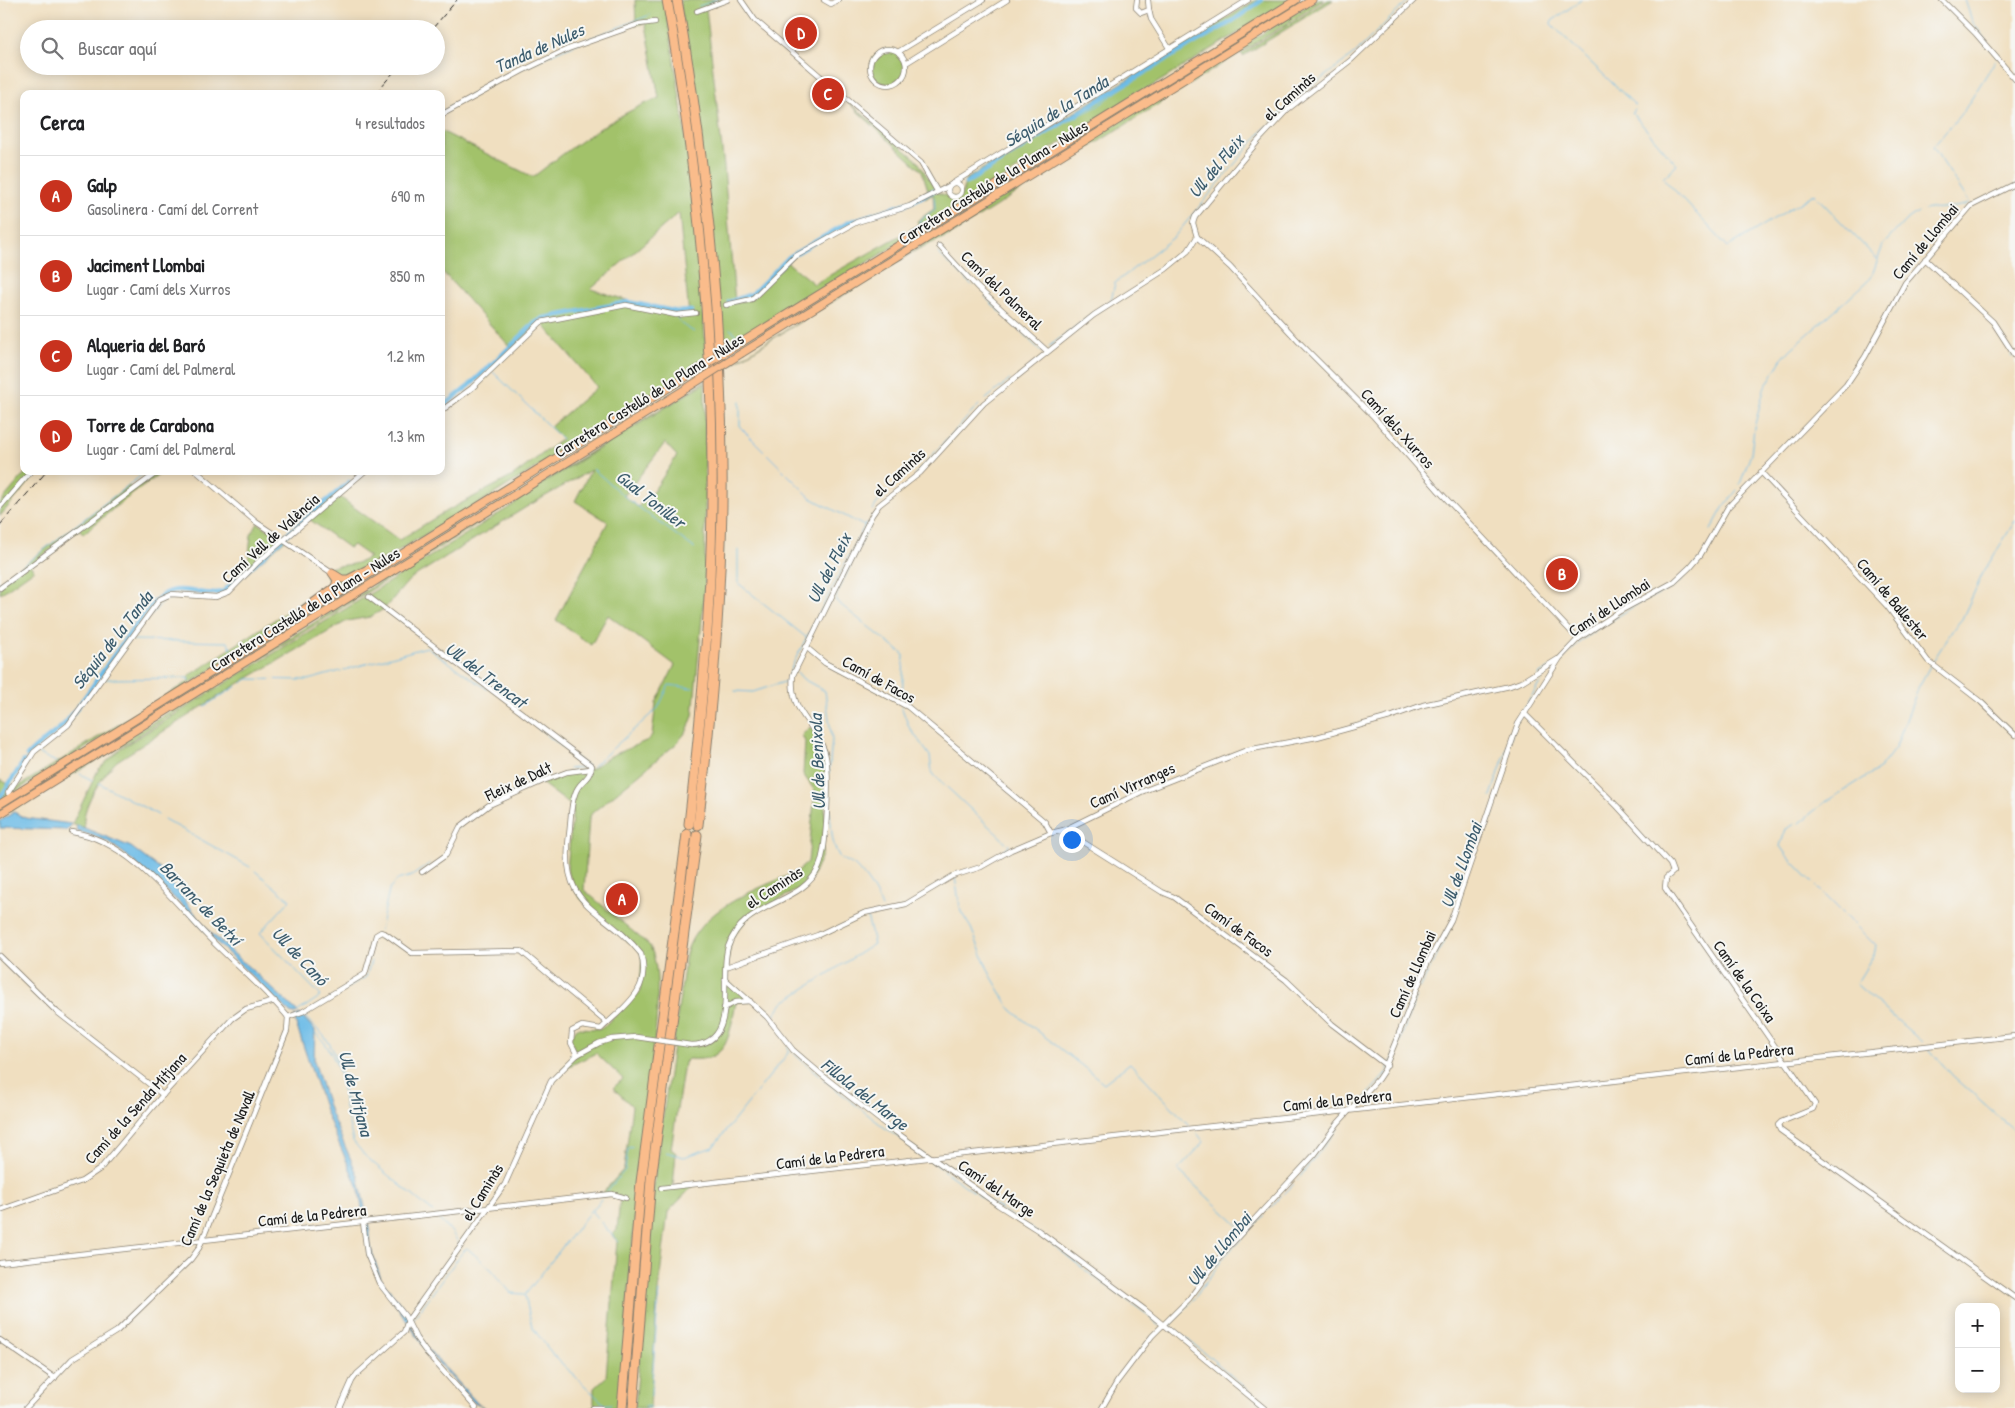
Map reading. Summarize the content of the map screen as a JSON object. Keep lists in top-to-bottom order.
{
  "streets": {
    "main road": ["Carretera Castelló de la Plana - Nules"],
    "street": [
      "el Caminàs",
      "Camí de Llombai",
      "Camí del Palmeral",
      "Camí dels Xurros",
      "Camí Vell de València",
      "Camí de Ballester",
      "Camí de Facos",
      "Fleix de Dalt",
      "Camí Virranges",
      "Camí de la Coixa",
      "Camí de la Pedrera",
      "Camí de la Senda Mitjana",
      "Camí de la Sequieta de Navall",
      "Camí del Marge"
    ]
  },
  "crossings": [
    ["el Caminàs", "Camí del Palmeral"],
    ["el Caminàs", "Camí dels Xurros"],
    ["el Caminàs", "Camí de Facos"],
    ["el Caminàs", "Camí Virranges"],
    ["el Caminàs", "Camí de la Pedrera"],
    ["el Caminàs", "Camí del Marge"],
    ["Camí de Llombai", "Camí dels Xurros"],
    ["Camí de Llombai", "Camí de Ballester"],
    ["Camí de Llombai", "Camí de Facos"],
    ["Camí de Llombai", "Camí Virranges"],
    ["Camí de Llombai", "Camí de la Coixa"],
    ["Camí de Llombai", "Camí de la Pedrera"],
    ["Camí de Llombai", "Camí del Marge"],
    ["Camí de Facos", "Camí Virranges"],
    ["Camí de la Coixa", "Camí de la Pedrera"],
    ["Camí de la Pedrera", "Camí de la Sequieta de Navall"],
    ["Camí de la Pedrera", "Camí del Marge"]
  ],
  "water": [
    "Tanda de Nules",
    "Séquia de la Tanda",
    "Ull del Fleix",
    "Gual Toniller",
    "Ull del Trencat",
    "Ull de Benixola",
    "Ull de Llombai",
    "Barranc de Betxí",
    "Ull de Canó",
    "Ull de Mitjana",
    "Fillola del Marge"
  ],
  "page": {
    "pins": [
      "D",
      "C",
      "B",
      "A"
    ],
    "search": "Buscar aquí",
    "heading": ["Cerca", "4 resultados"],
    "list": [
      {
        "mark": "A",
        "name": "Galp",
        "note": "Gasolinera · Camí del Corrent",
        "value": "690 m"
      },
      {
        "mark": "B",
        "name": "Jaciment Llombai",
        "note": "Lugar · Camí dels Xurros",
        "value": "850 m"
      },
      {
        "mark": "C",
        "name": "Alqueria del Baró",
        "note": "Lugar · Camí del Palmeral",
        "value": "1.2 km"
      },
      {
        "mark": "D",
        "name": "Torre de Carabona",
        "note": "Lugar · Camí del Palmeral",
        "value": "1.3 km"
      }
    ],
    "map_buttons": ["+", "−"]
  }
}
